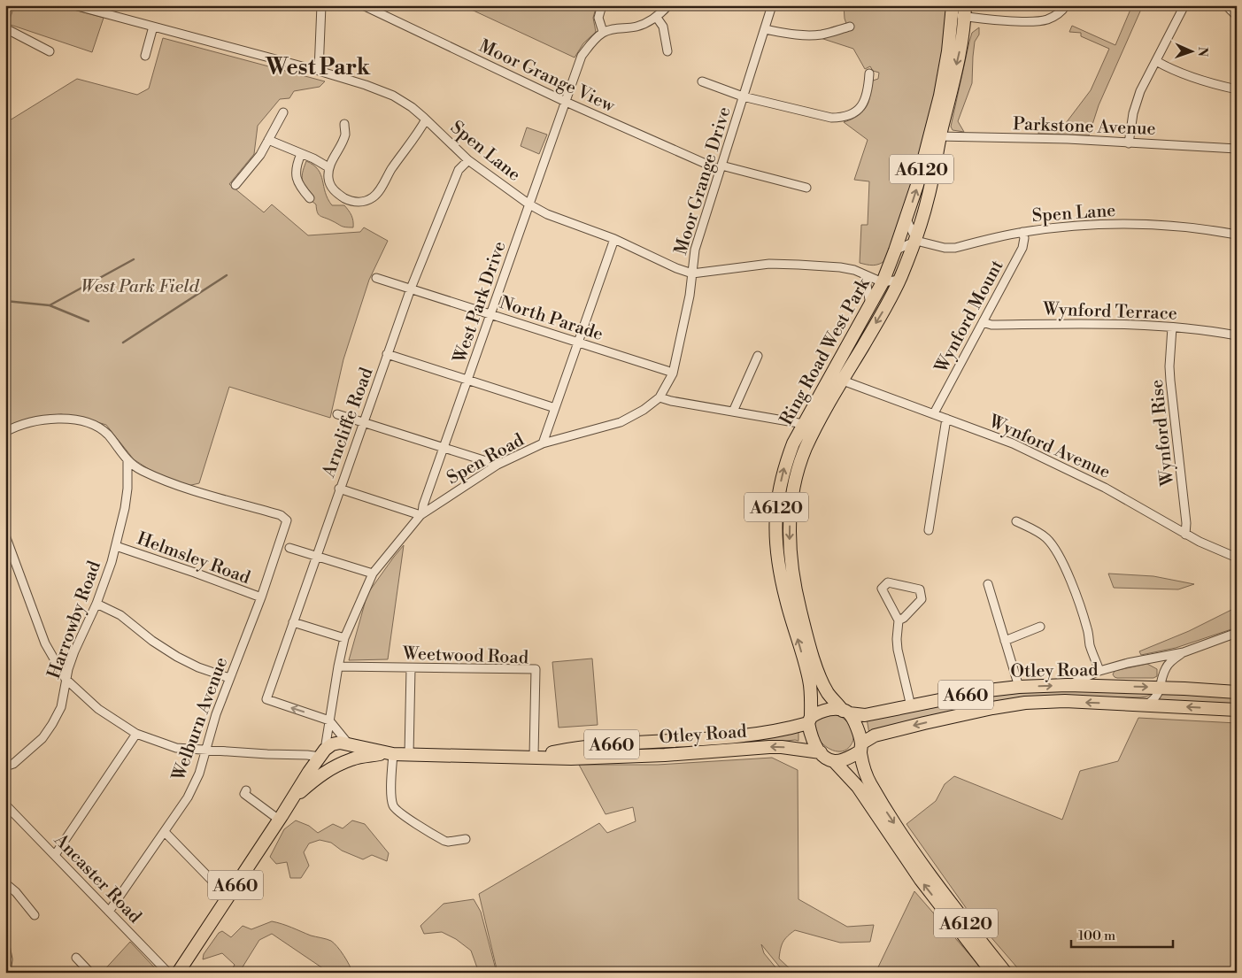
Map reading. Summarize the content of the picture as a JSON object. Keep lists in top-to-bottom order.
{
  "streets": {
    "highway": [
      "A6120",
      "Ring Road West Park",
      "Otley Road",
      "A660"
    ],
    "street": [
      "Moor Grange View",
      "Parkstone Avenue",
      "Spen Lane",
      "Moor Grange Drive",
      "West Park Drive",
      "Wynford Terrace",
      "Wynford Mount",
      "North Parade",
      "Arncliffe Road",
      "Wynford Rise",
      "Wynford Avenue",
      "Spen Road",
      "Helmsley Road",
      "Harrowby Road",
      "Weetwood Road",
      "Welburn Avenue",
      "Ancaster Road"
    ]
  },
  "crossings": [
    ["Moor Grange View", "Moor Grange Drive"],
    ["Moor Grange View", "West Park Drive"],
    ["Parkstone Avenue", "Ring Road West Park"],
    ["Spen Lane", "Moor Grange Drive"],
    ["Spen Lane", "West Park Drive"],
    ["Spen Lane", "Wynford Mount"],
    ["Spen Lane", "Ring Road West Park"],
    ["Spen Lane", "Arncliffe Road"],
    ["Spen Lane", "Spen Road"],
    ["A6120", "Ring Road West Park"],
    ["A6120", "Otley Road"],
    ["Moor Grange Drive", "Spen Road"],
    ["West Park Drive", "North Parade"],
    ["West Park Drive", "Spen Road"],
    ["Wynford Terrace", "Wynford Mount"],
    ["Wynford Terrace", "Wynford Rise"],
    ["Wynford Mount", "Wynford Avenue"],
    ["North Parade", "Arncliffe Road"],
    ["Ring Road West Park", "Wynford Avenue"],
    ["Ring Road West Park", "Otley Road"],
    ["Arncliffe Road", "Spen Road"],
    ["Wynford Rise", "Wynford Avenue"],
    ["Spen Road", "Weetwood Road"],
    ["Spen Road", "Otley Road"],
    ["Helmsley Road", "Harrowby Road"],
    ["Helmsley Road", "Welburn Avenue"],
    ["Harrowby Road", "Welburn Avenue"],
    ["Weetwood Road", "Otley Road"],
    ["Welburn Avenue", "Ancaster Road"]
  ],
  "districts": ["West Park"],
  "parks": ["West Park Field"],
  "scale_bar": "100 m",
  "north": "right"
}
